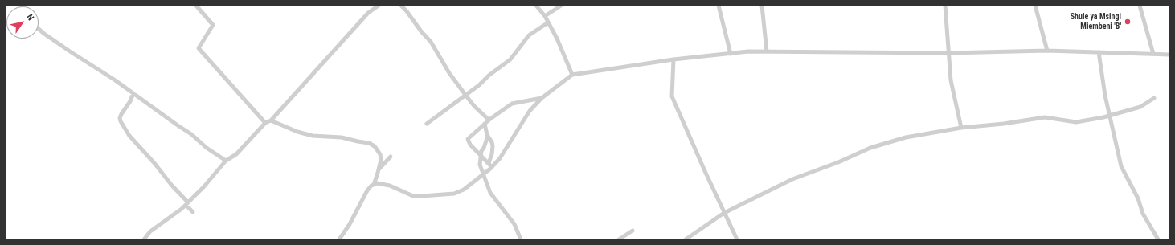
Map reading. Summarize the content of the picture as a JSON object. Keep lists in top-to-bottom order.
{
  "places": ["Shule ya Msingi Miembeni 'B'"],
  "north": "top right"
}
